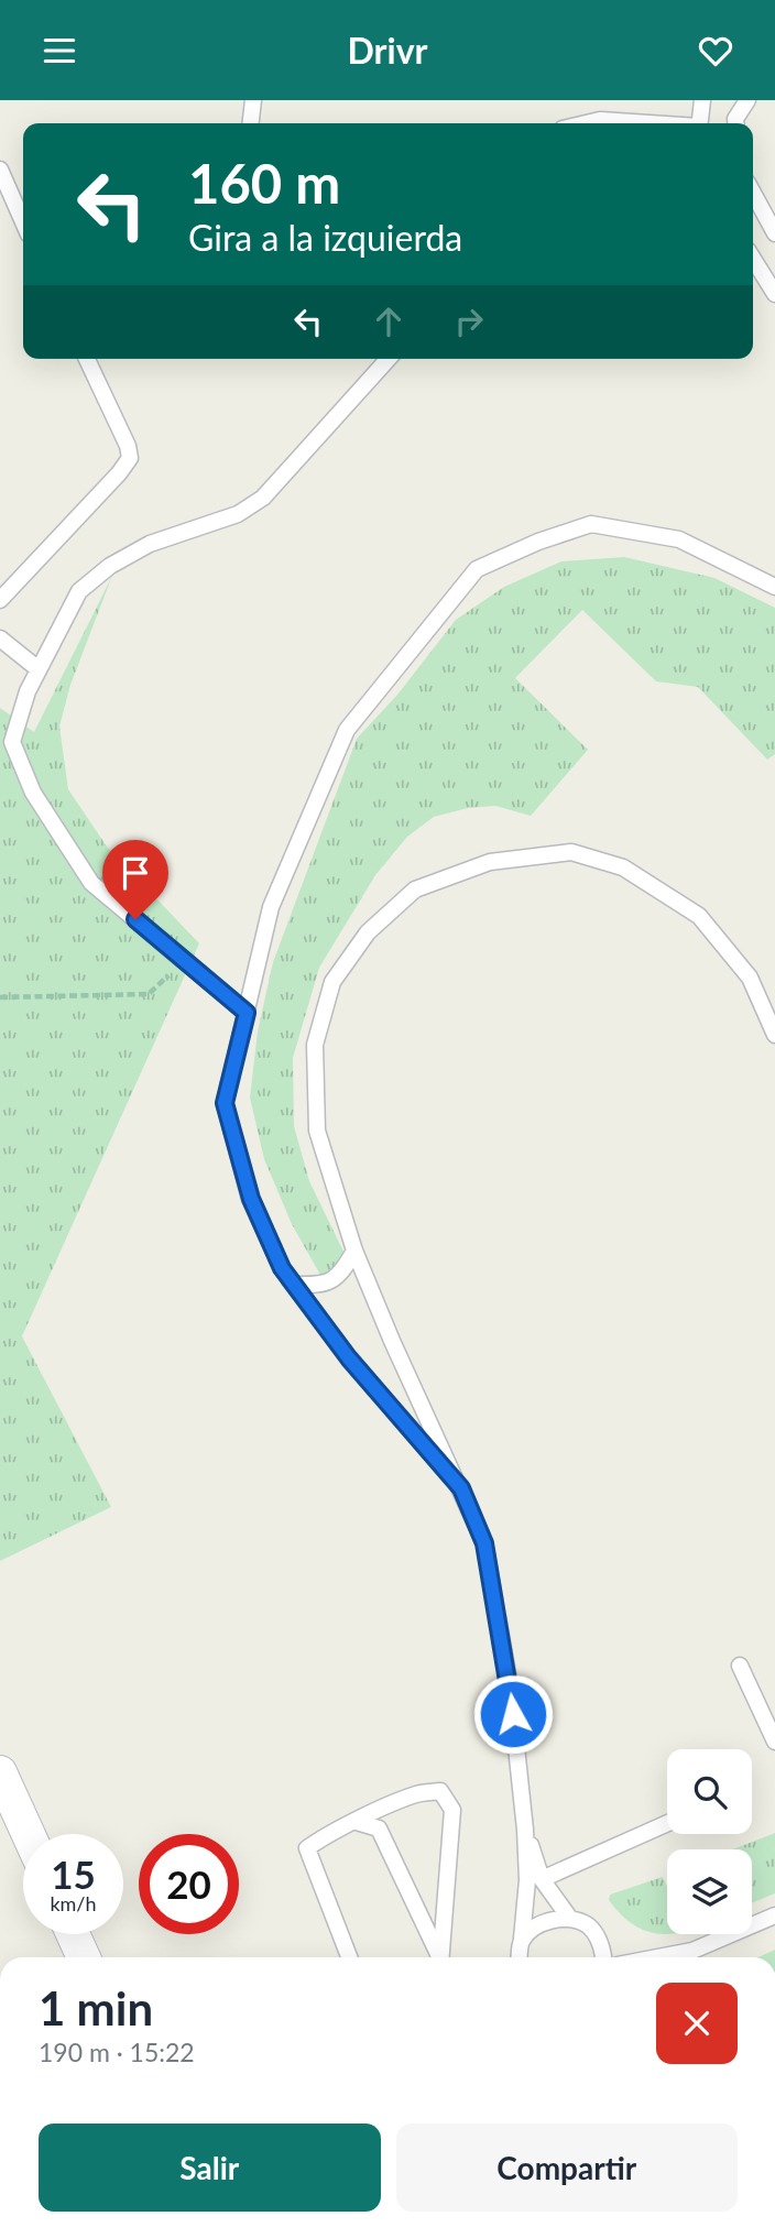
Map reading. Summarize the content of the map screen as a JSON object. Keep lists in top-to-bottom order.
{
  "page": {
    "header": "Drivr",
    "turn": ["160 m", "Gira a la izquierda"],
    "speed": "15 km/h",
    "limit": "20",
    "heading": ["1 min", "190 m · 15:22"],
    "buttons": ["Salir", "Compartir"]
  }
}
